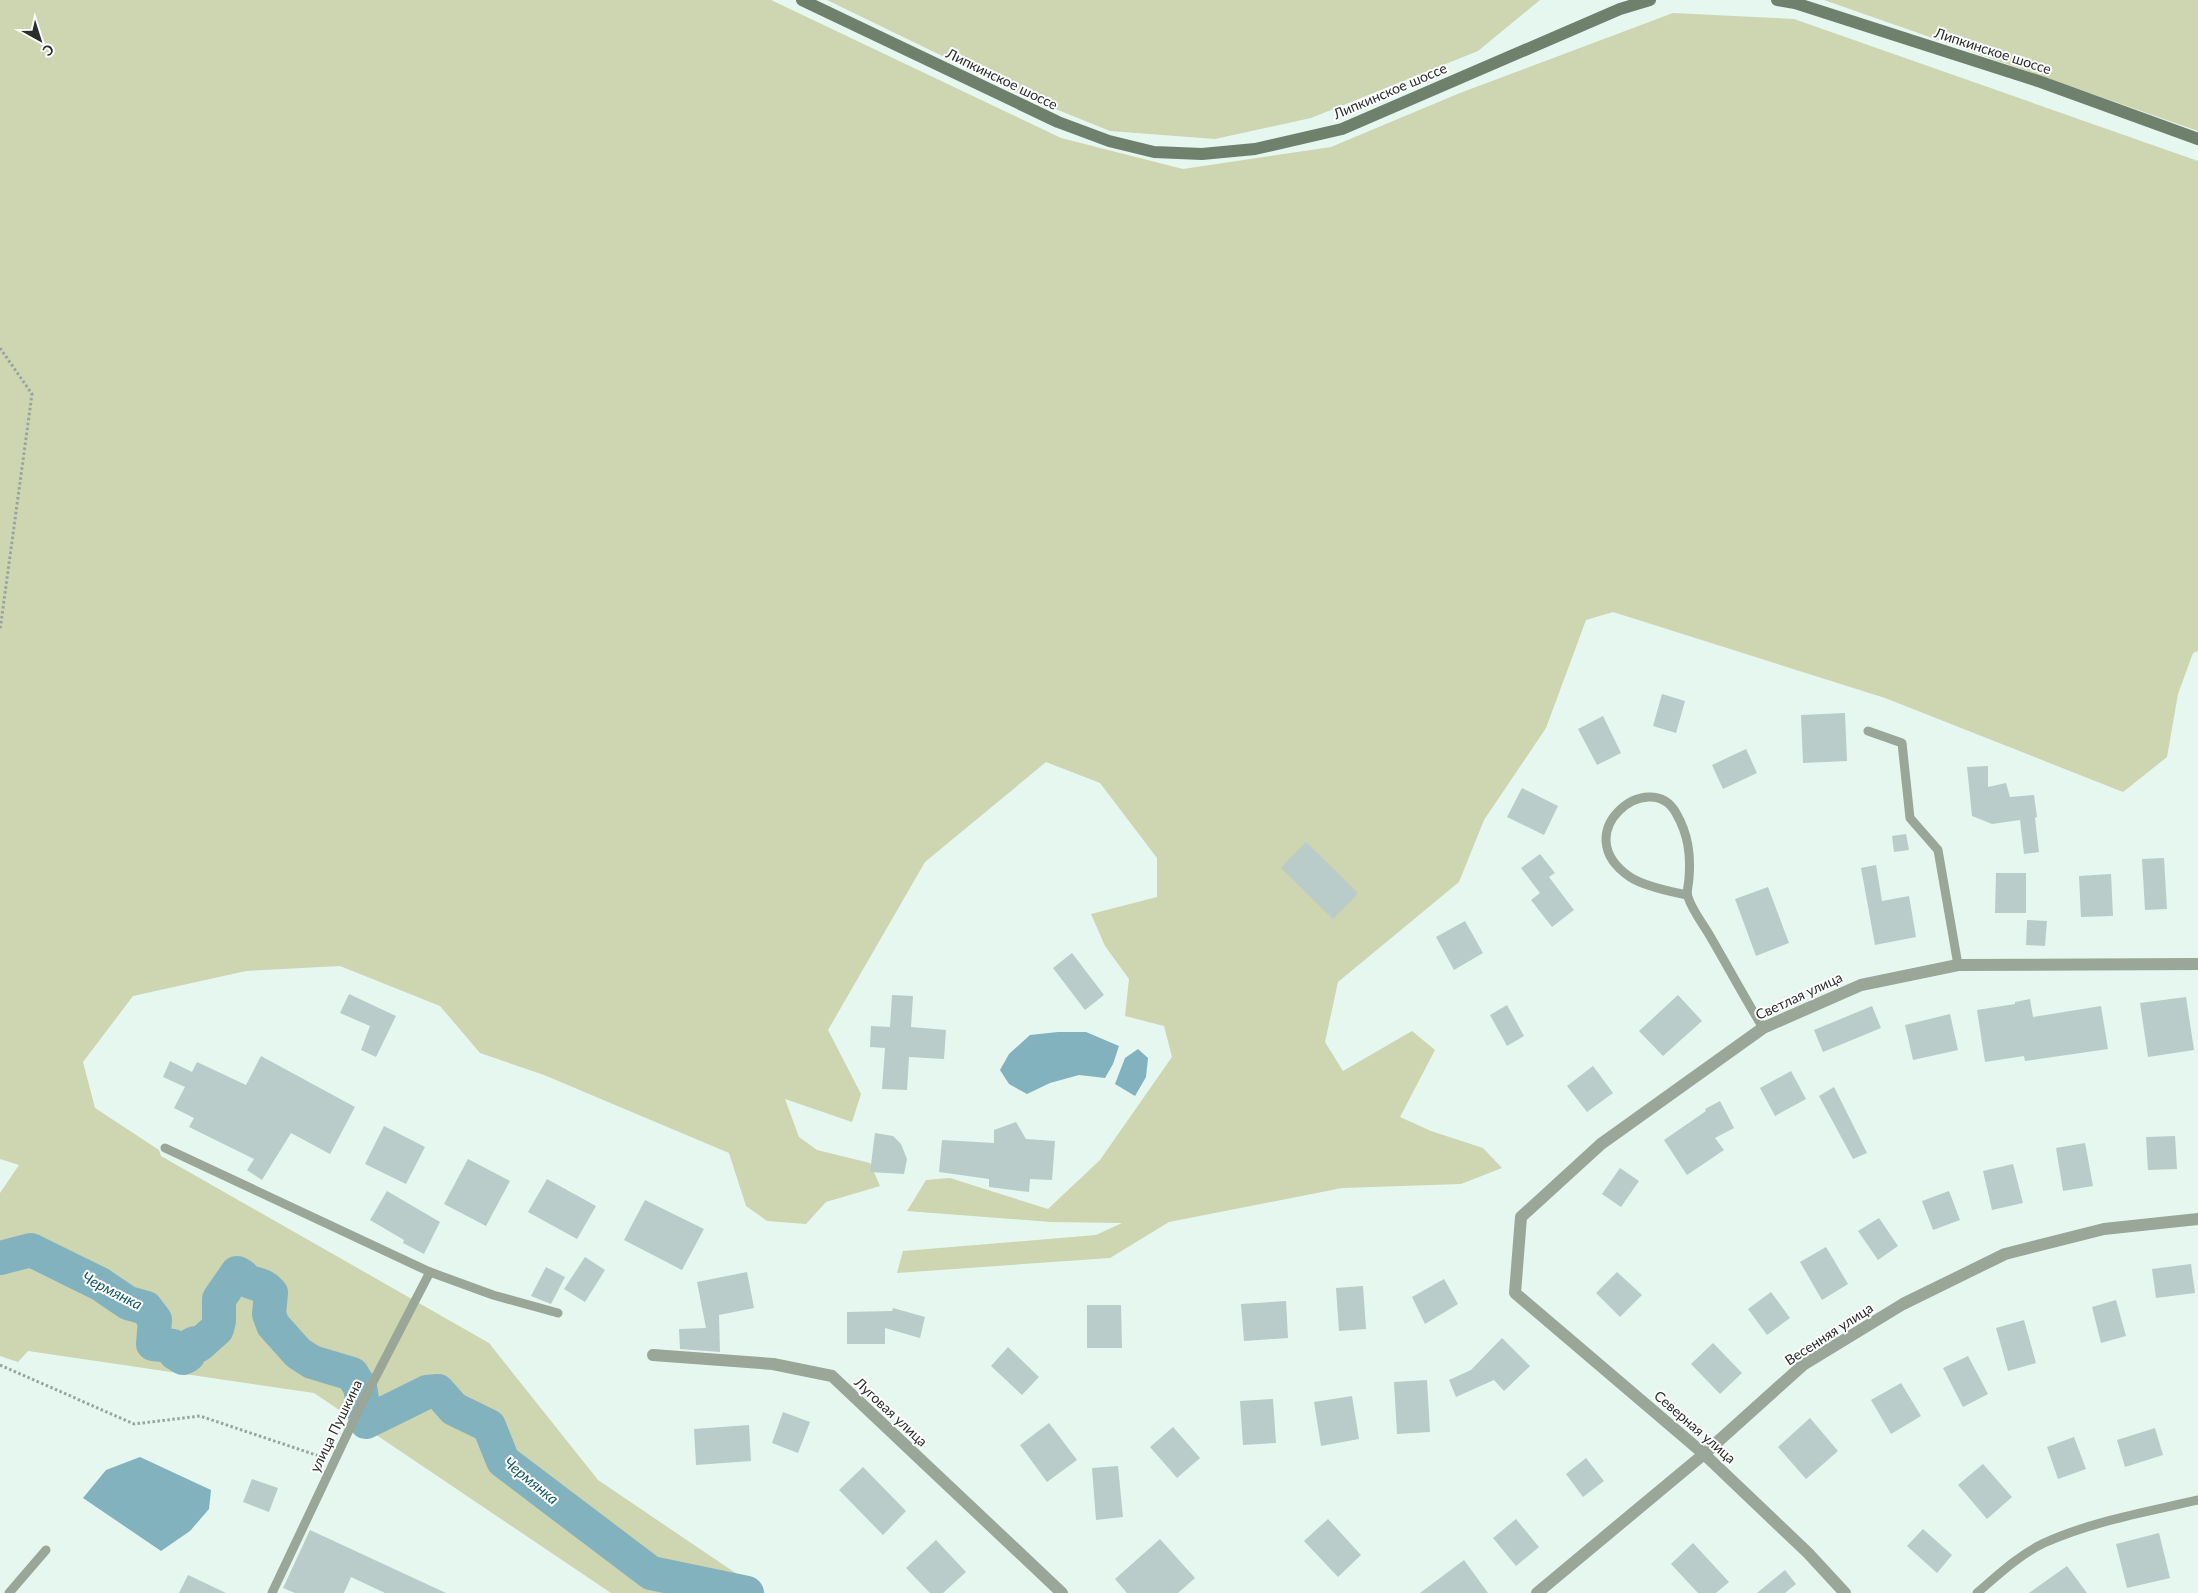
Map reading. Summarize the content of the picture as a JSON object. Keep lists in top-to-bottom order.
{
  "streets": {
    "street": [
      "Липкинское шоссе",
      "Светлая улица",
      "Весенняя улица",
      "Луговая улица",
      "Северная улица"
    ],
    "lane": ["улица Пушкина"]
  },
  "crossings": [
    ["Светлая улица", "Северная улица"],
    ["Весенняя улица", "Северная улица"]
  ],
  "water": ["Чермянка"],
  "north": "bottom right"
}
